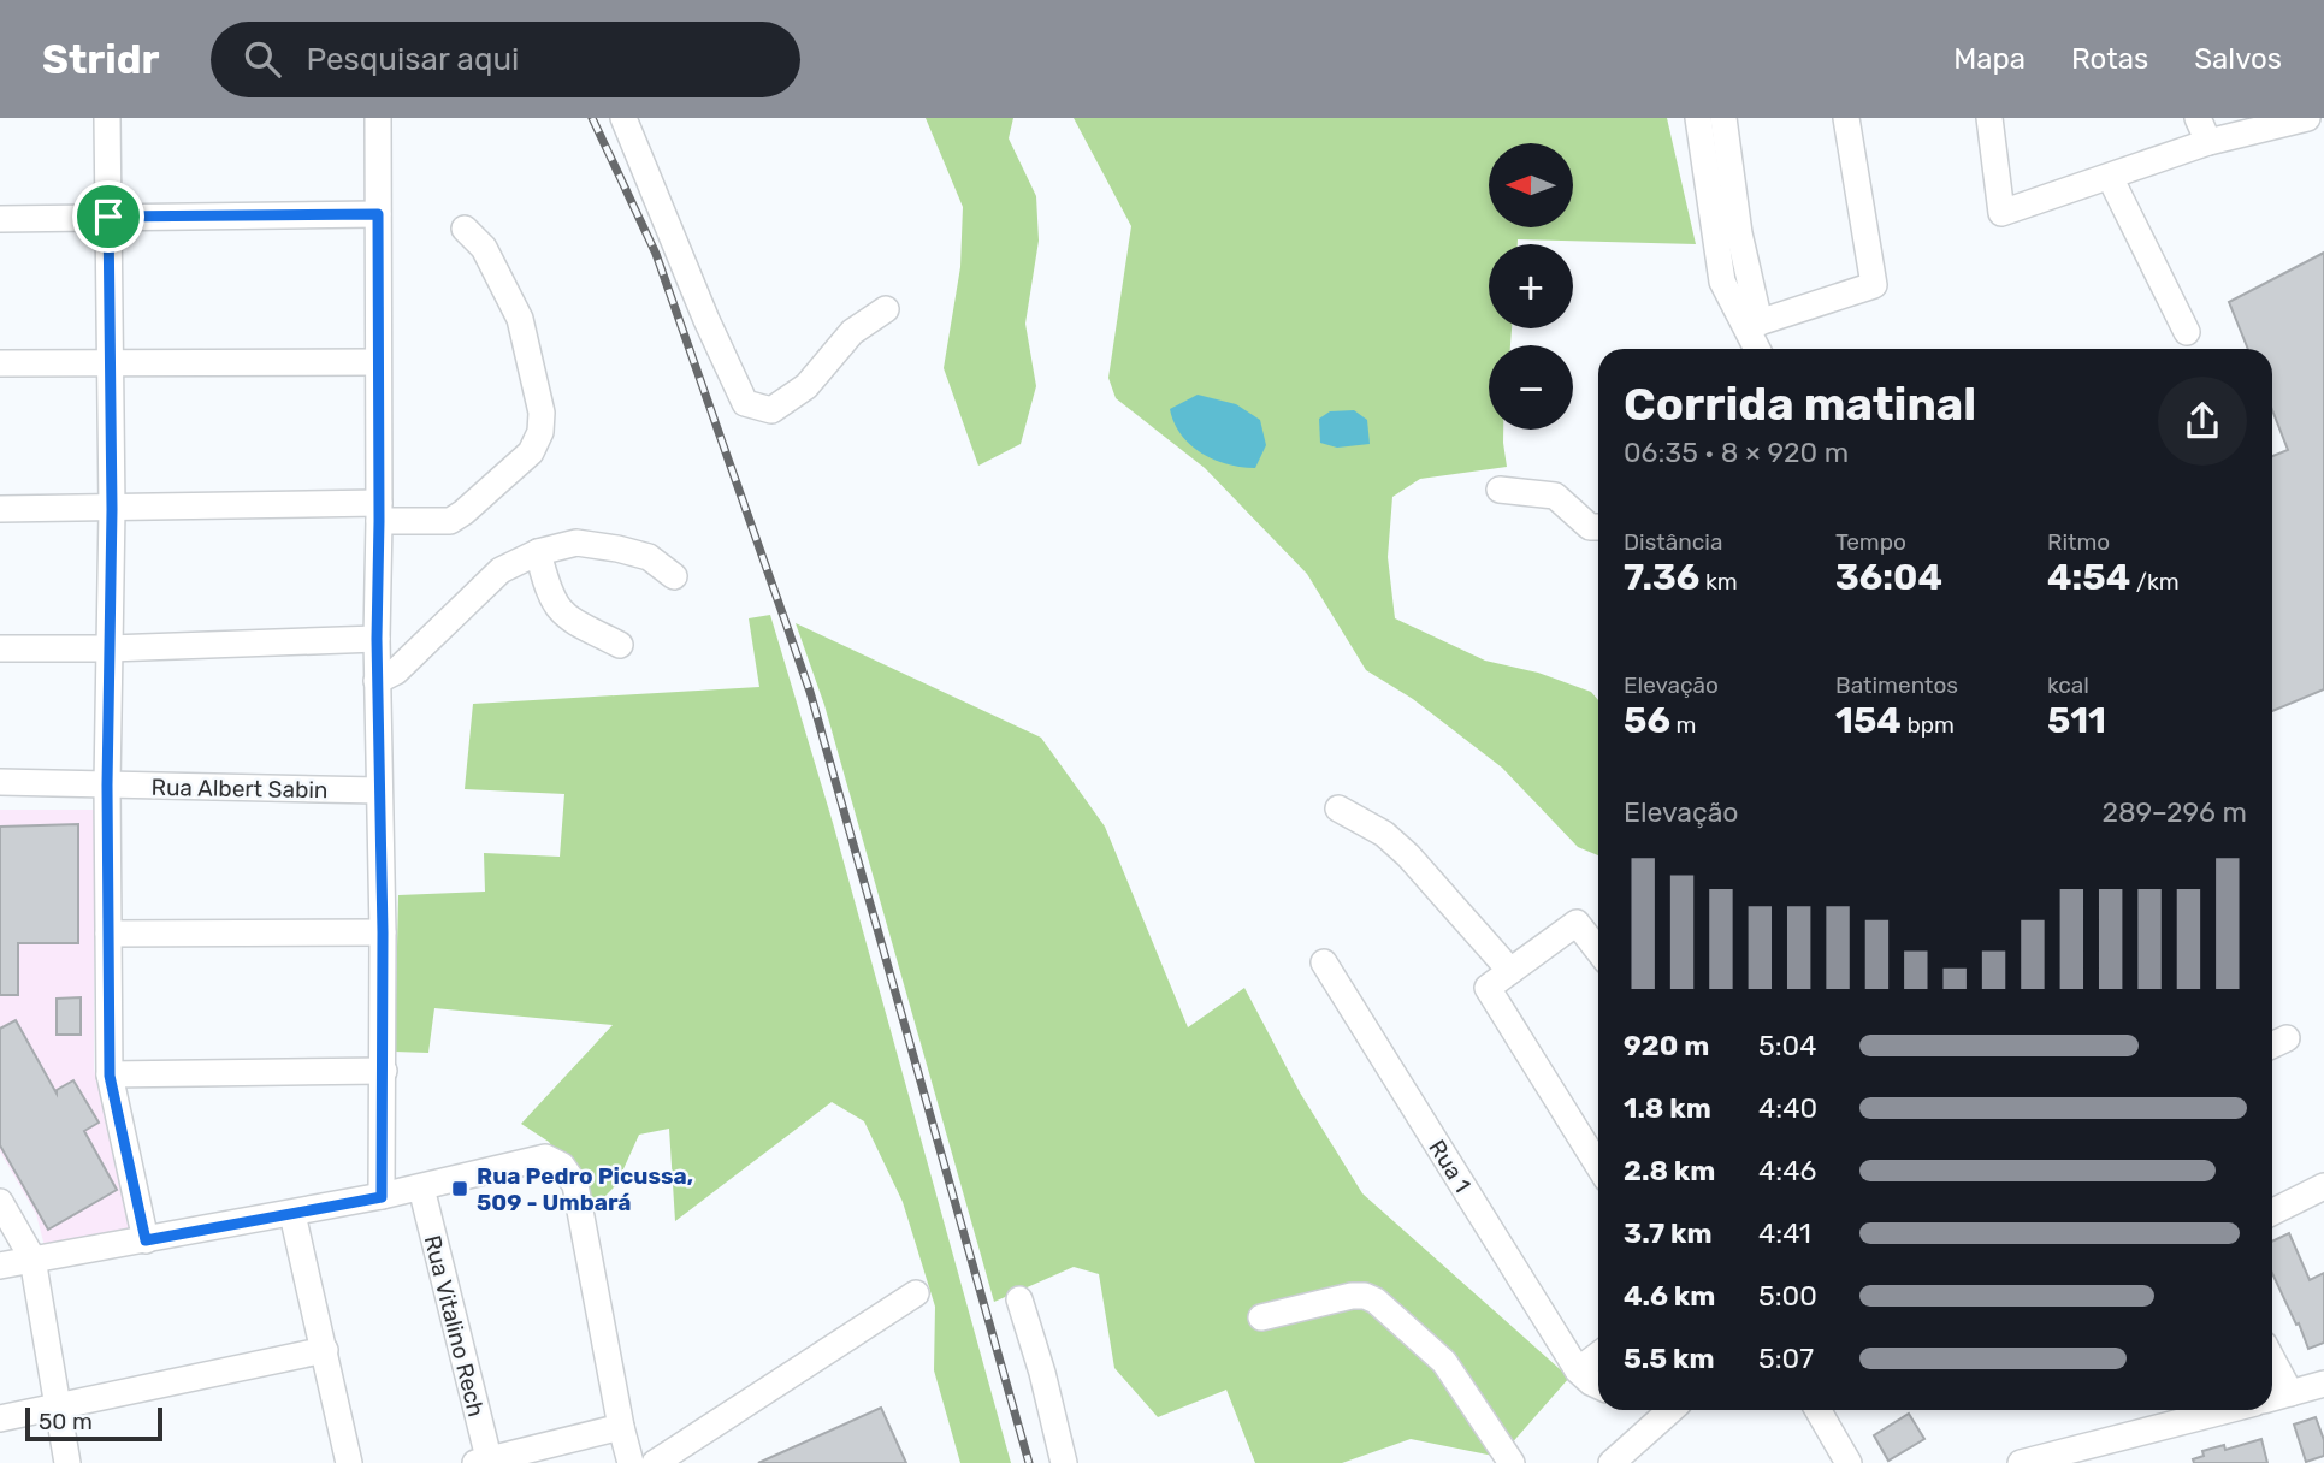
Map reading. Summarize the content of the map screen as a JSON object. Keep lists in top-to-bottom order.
{
  "streets": {
    "street": ["Rua Albert Sabin", "Rua 1", "Rua Vitalino Rech"]
  },
  "places": {
    "transit": ["Rua Pedro Picussa, 509 - Umbará"]
  },
  "scale_bar": "50 m",
  "north": "left",
  "page": {
    "header": "Stridr",
    "search": "Pesquisar aqui",
    "nav": ["Mapa", "Rotas", "Salvos"],
    "map_buttons": ["+", "−"],
    "heading": ["Corrida matinal", "06:35 · 8 × 920 m"],
    "stats": [
      ["Distância", "7.36 km"],
      ["Tempo", "36:04"],
      ["Ritmo", "4:54 /km"],
      ["Elevação", "56 m"],
      ["Batimentos", "154 bpm"],
      ["kcal", "511"]
    ],
    "chart": ["Elevação", "289–296 m"],
    "list": [
      {
        "name": "920 m",
        "note": "5:04"
      },
      {
        "name": "1.8 km",
        "note": "4:40"
      },
      {
        "name": "2.8 km",
        "note": "4:46"
      },
      {
        "name": "3.7 km",
        "note": "4:41"
      },
      {
        "name": "4.6 km",
        "note": "5:00"
      },
      {
        "name": "5.5 km",
        "note": "5:07"
      }
    ],
    "scale": "50 m"
  }
}
